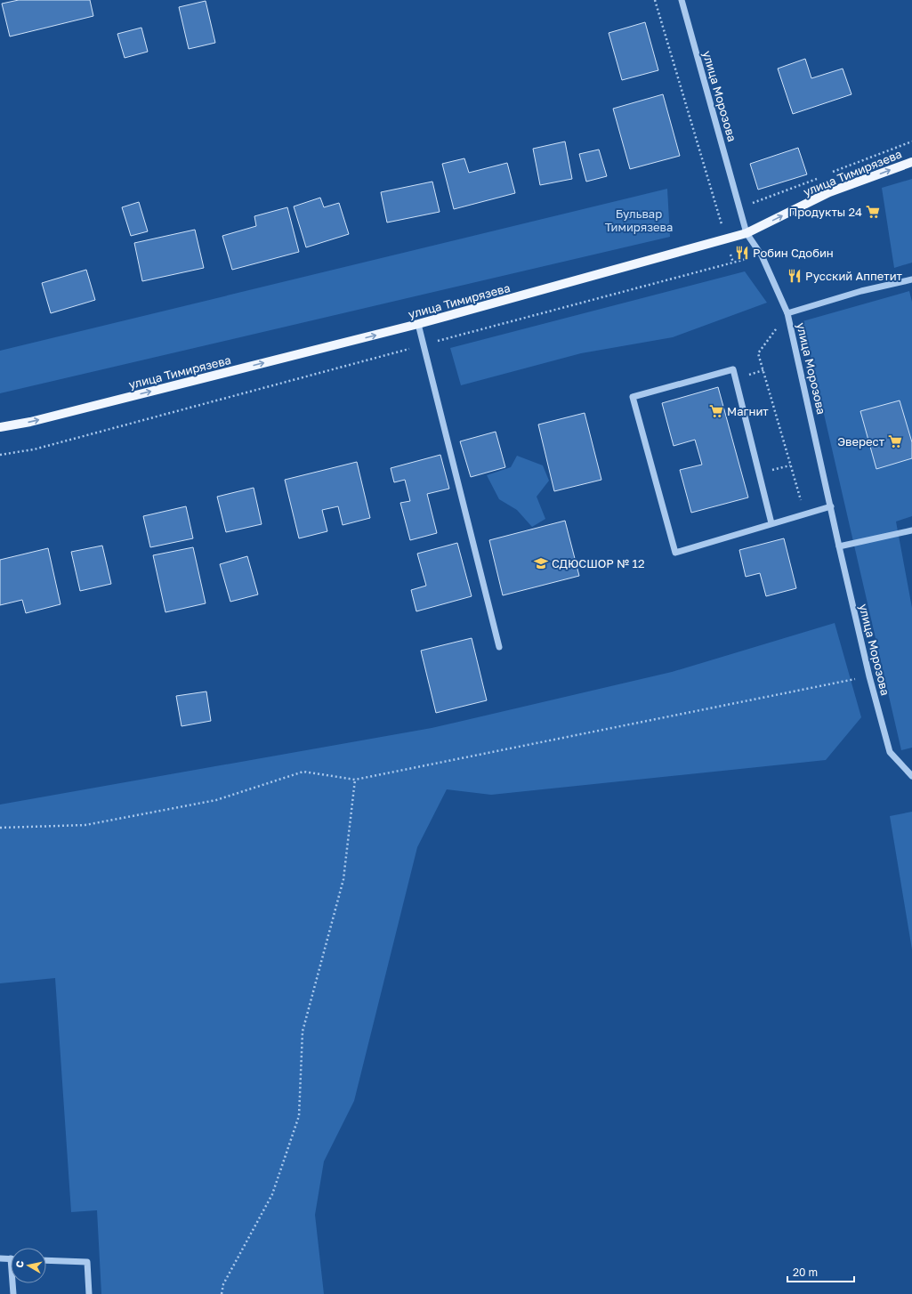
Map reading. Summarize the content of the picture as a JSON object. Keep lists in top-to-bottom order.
{
  "streets": {
    "main road": ["улица Тимирязева"],
    "street": ["улица Морозова"]
  },
  "crossings": [
    ["улица Морозова", "улица Тимирязева"]
  ],
  "one_way": ["улица Тимирязева"],
  "parks": ["Бульвар Тимирязева"],
  "places": {
    "supermarket": ["Продукты 24", "Магнит", "Эверест"],
    "restaurant": ["Робин Сдобин", "Русский Аппетит"],
    "school or university": ["СДЮСШОР № 12"]
  },
  "scale_bar": "20 m",
  "north": "left"
}
